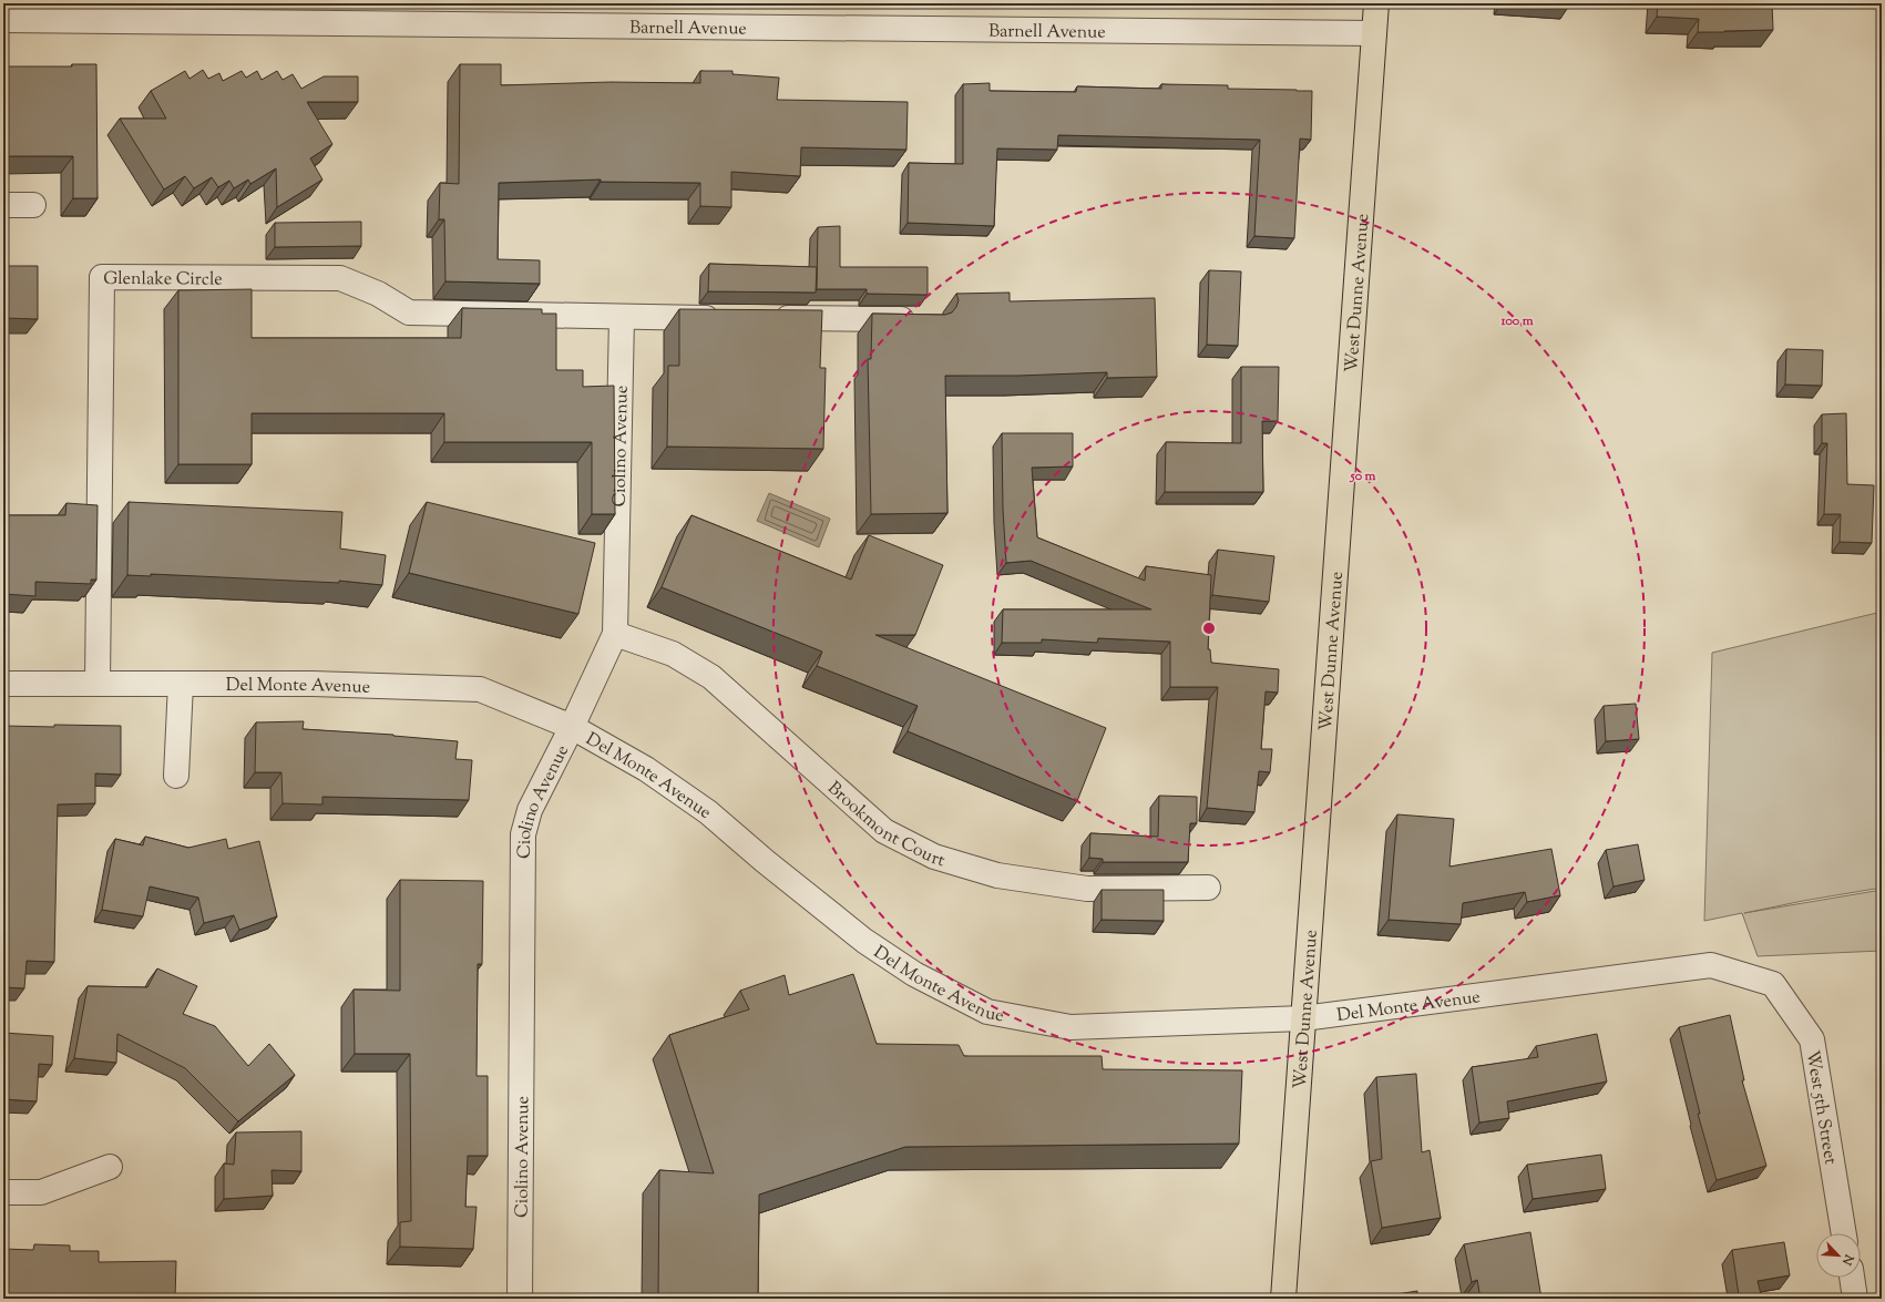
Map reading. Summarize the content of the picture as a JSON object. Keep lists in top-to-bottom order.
{
  "streets": {
    "main road": ["West Dunne Avenue"],
    "street": [
      "Barnell Avenue",
      "Glenlake Circle",
      "Ciolino Avenue",
      "Del Monte Avenue",
      "Brookmont Court",
      "West 5th Street"
    ]
  },
  "crossings": [
    ["Barnell Avenue", "West Dunne Avenue"],
    ["Glenlake Circle", "Ciolino Avenue"],
    ["Glenlake Circle", "Del Monte Avenue"],
    ["West Dunne Avenue", "Del Monte Avenue"],
    ["Ciolino Avenue", "Del Monte Avenue"],
    ["Ciolino Avenue", "Brookmont Court"],
    ["Del Monte Avenue", "West 5th Street"]
  ],
  "north": "bottom right",
  "rings": ["100 m", "50 m"]
}
